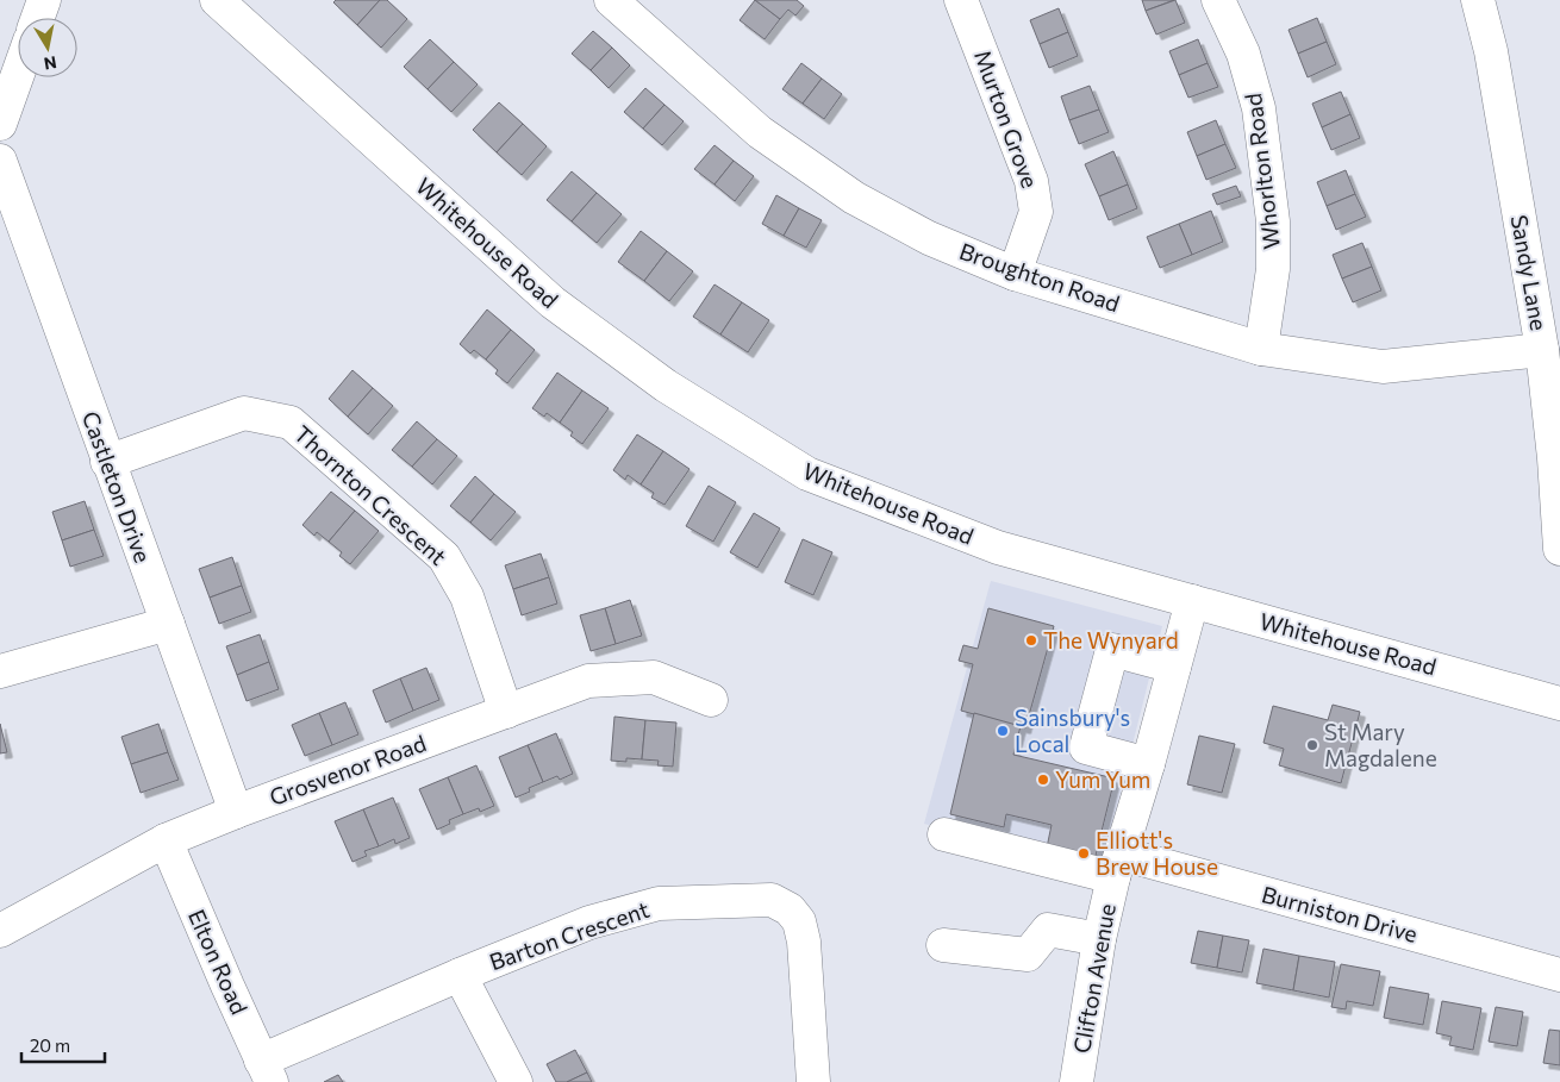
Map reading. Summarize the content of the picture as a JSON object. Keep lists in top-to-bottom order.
{
  "streets": {
    "street": [
      "Murton Grove",
      "Whorlton Road",
      "Whitehouse Road",
      "Sandy Lane",
      "Broughton Road",
      "Castleton Drive",
      "Thornton Crescent",
      "Grosvenor Road",
      "Burniston Drive",
      "Barton Crescent",
      "Elton Road",
      "Clifton Avenue"
    ]
  },
  "crossings": [
    ["Murton Grove", "Broughton Road"],
    ["Whorlton Road", "Broughton Road"],
    ["Whitehouse Road", "Clifton Avenue"],
    ["Sandy Lane", "Broughton Road"],
    ["Castleton Drive", "Thornton Crescent"],
    ["Castleton Drive", "Grosvenor Road"],
    ["Thornton Crescent", "Grosvenor Road"],
    ["Grosvenor Road", "Elton Road"],
    ["Burniston Drive", "Clifton Avenue"],
    ["Barton Crescent", "Elton Road"]
  ],
  "places": [
    "The Wynyard",
    "Sainsbury's Local",
    "St Mary Magdalene",
    "Yum Yum",
    "Elliott's Brew House"
  ],
  "scale_bar": "20 m",
  "north": "bottom"
}
